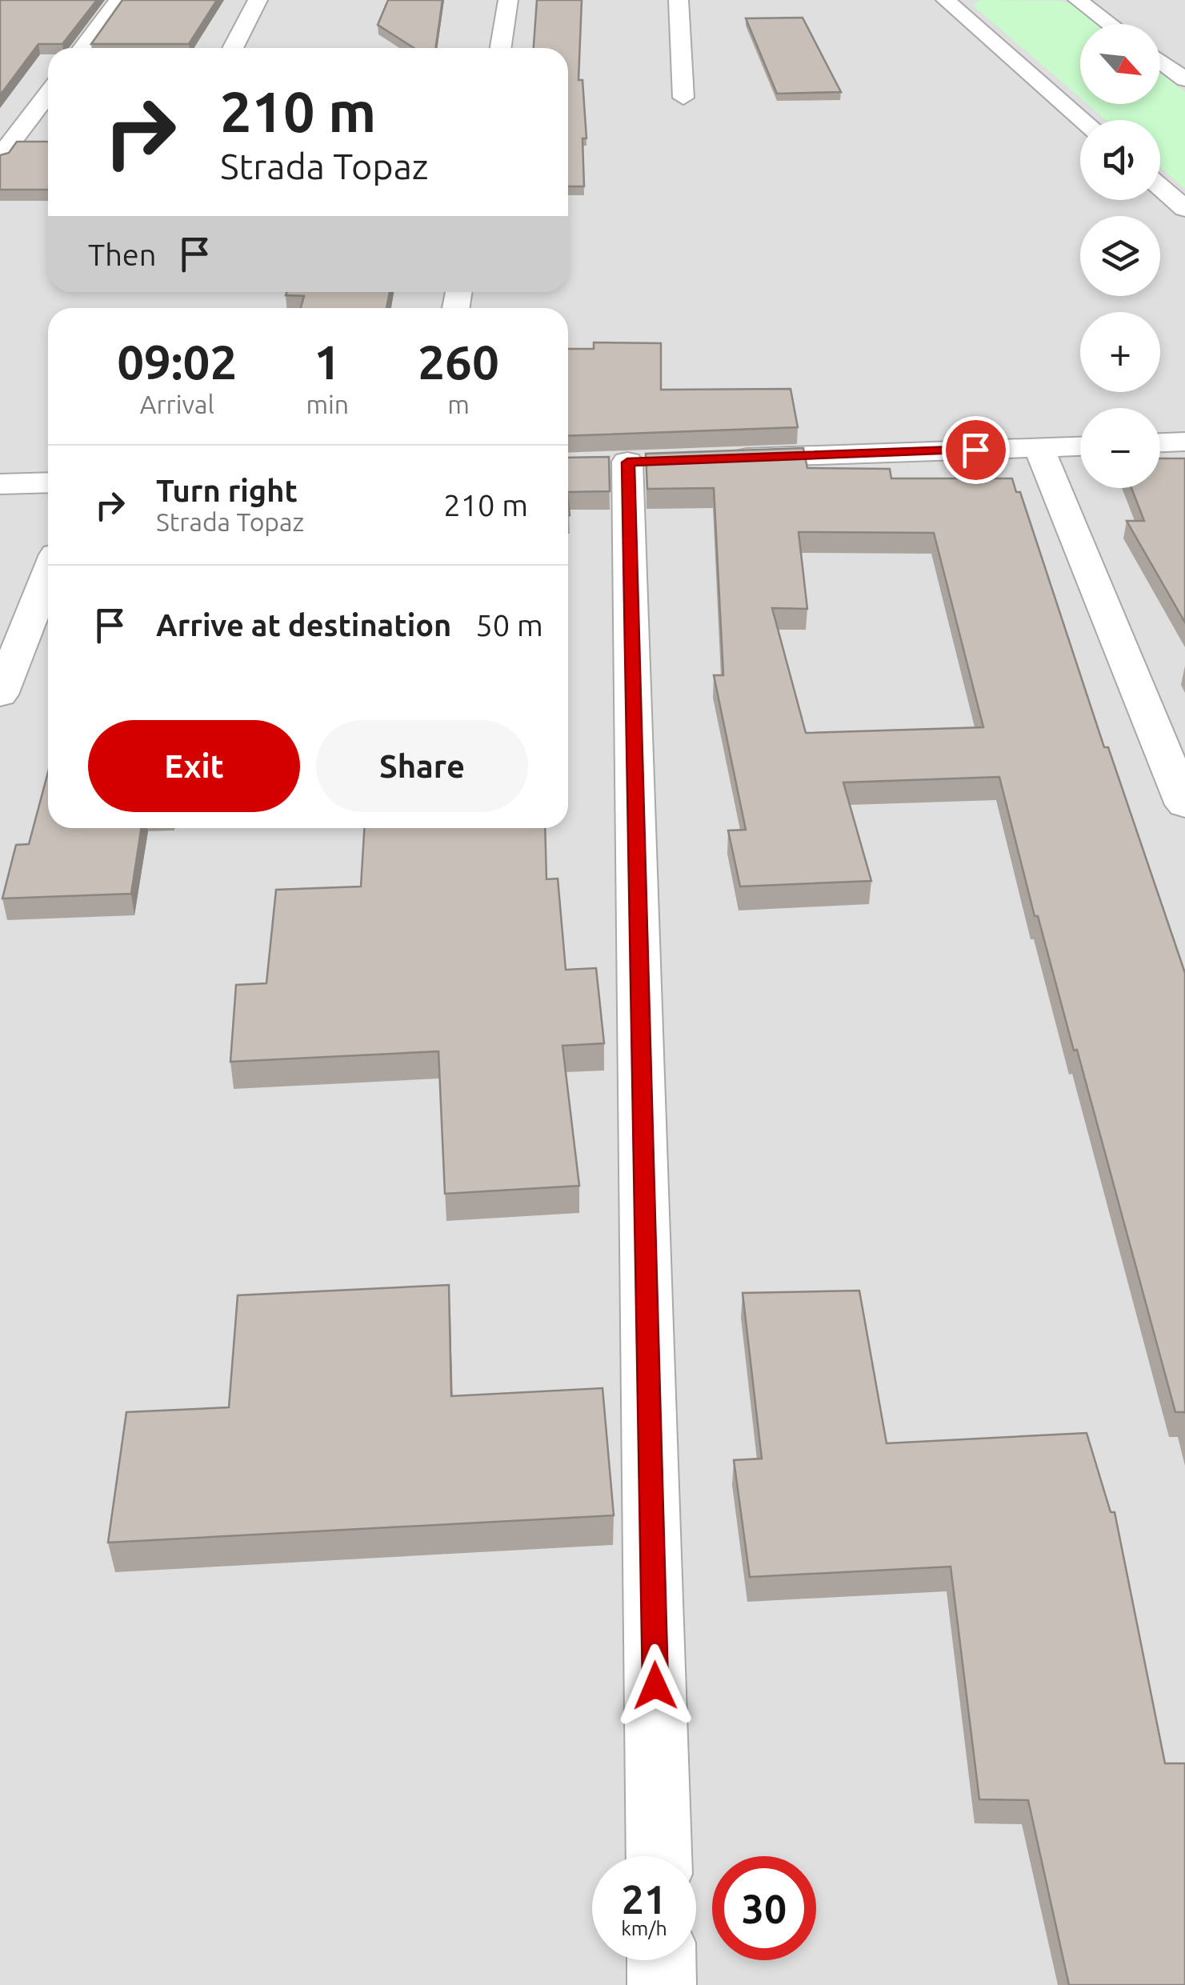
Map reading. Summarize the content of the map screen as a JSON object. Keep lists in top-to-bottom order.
{
  "north": "bottom right",
  "page": {
    "map_buttons": ["+", "−"],
    "turn": ["210 m", "Strada Topaz"],
    "then": "Then",
    "eta": [
      "09:02",
      "Arrival",
      "1",
      "min",
      "260",
      "m"
    ],
    "list": [
      {
        "name": "Turn right",
        "note": "Strada Topaz",
        "value": "210 m"
      },
      {
        "name": "Arrive at destination",
        "value": "50 m"
      }
    ],
    "buttons": ["Exit", "Share"],
    "speed": "21 km/h",
    "limit": "30"
  }
}
